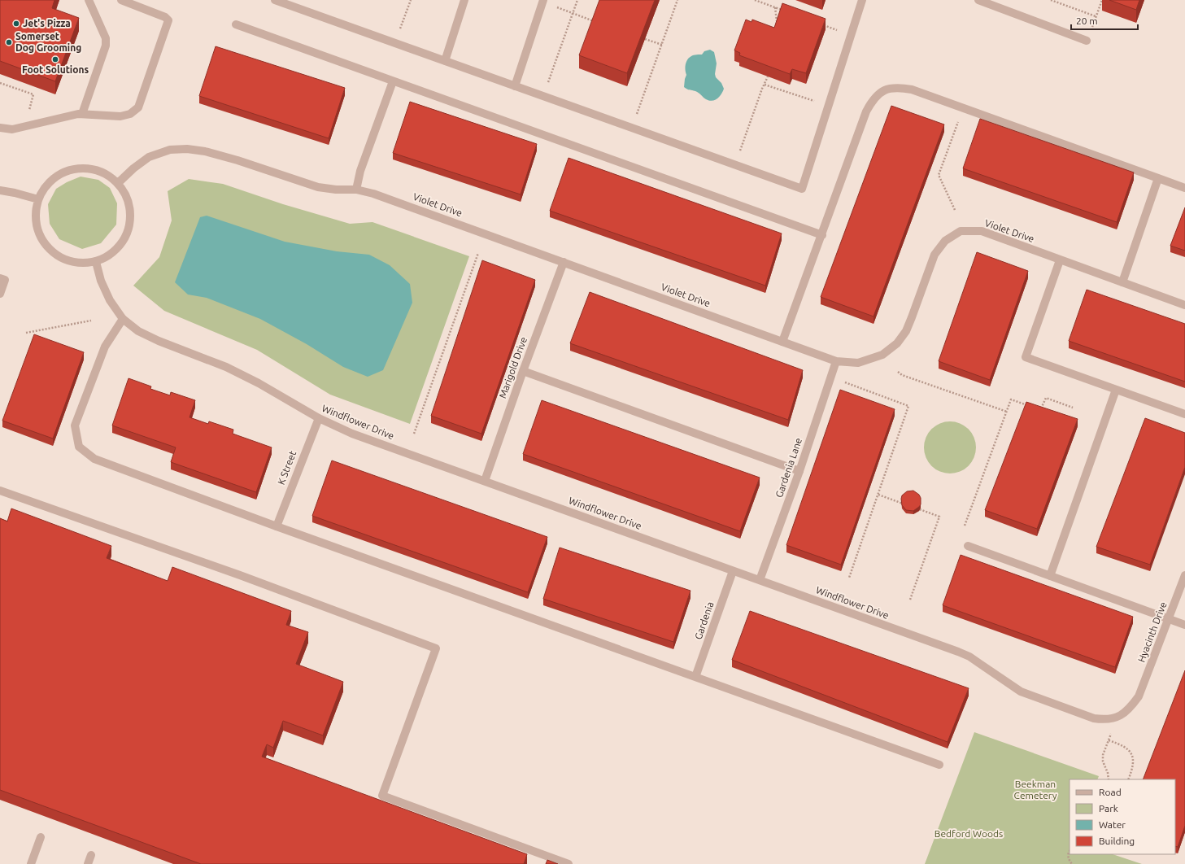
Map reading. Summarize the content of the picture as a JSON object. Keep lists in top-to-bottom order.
{
  "streets": {
    "street": [
      "Violet Drive",
      "Marigold Drive",
      "Windflower Drive",
      "K Street",
      "Gardenia Lane",
      "Gardenia",
      "Hyacinth Drive"
    ]
  },
  "crossings": [
    ["Violet Drive", "Marigold Drive"],
    ["Violet Drive", "Windflower Drive"],
    ["Violet Drive", "Gardenia Lane"],
    ["Marigold Drive", "Windflower Drive"],
    ["Windflower Drive", "K Street"],
    ["Windflower Drive", "Gardenia Lane"],
    ["Windflower Drive", "Gardenia"],
    ["Windflower Drive", "Hyacinth Drive"]
  ],
  "parks": ["Beekman Cemetery", "Bedford Woods"],
  "places": ["Jet's Pizza", "Somerset Dog Grooming", "Foot Solutions"],
  "legend": [
    "Road",
    "Park",
    "Water",
    "Building"
  ],
  "scale_bar": "20 m"
}
